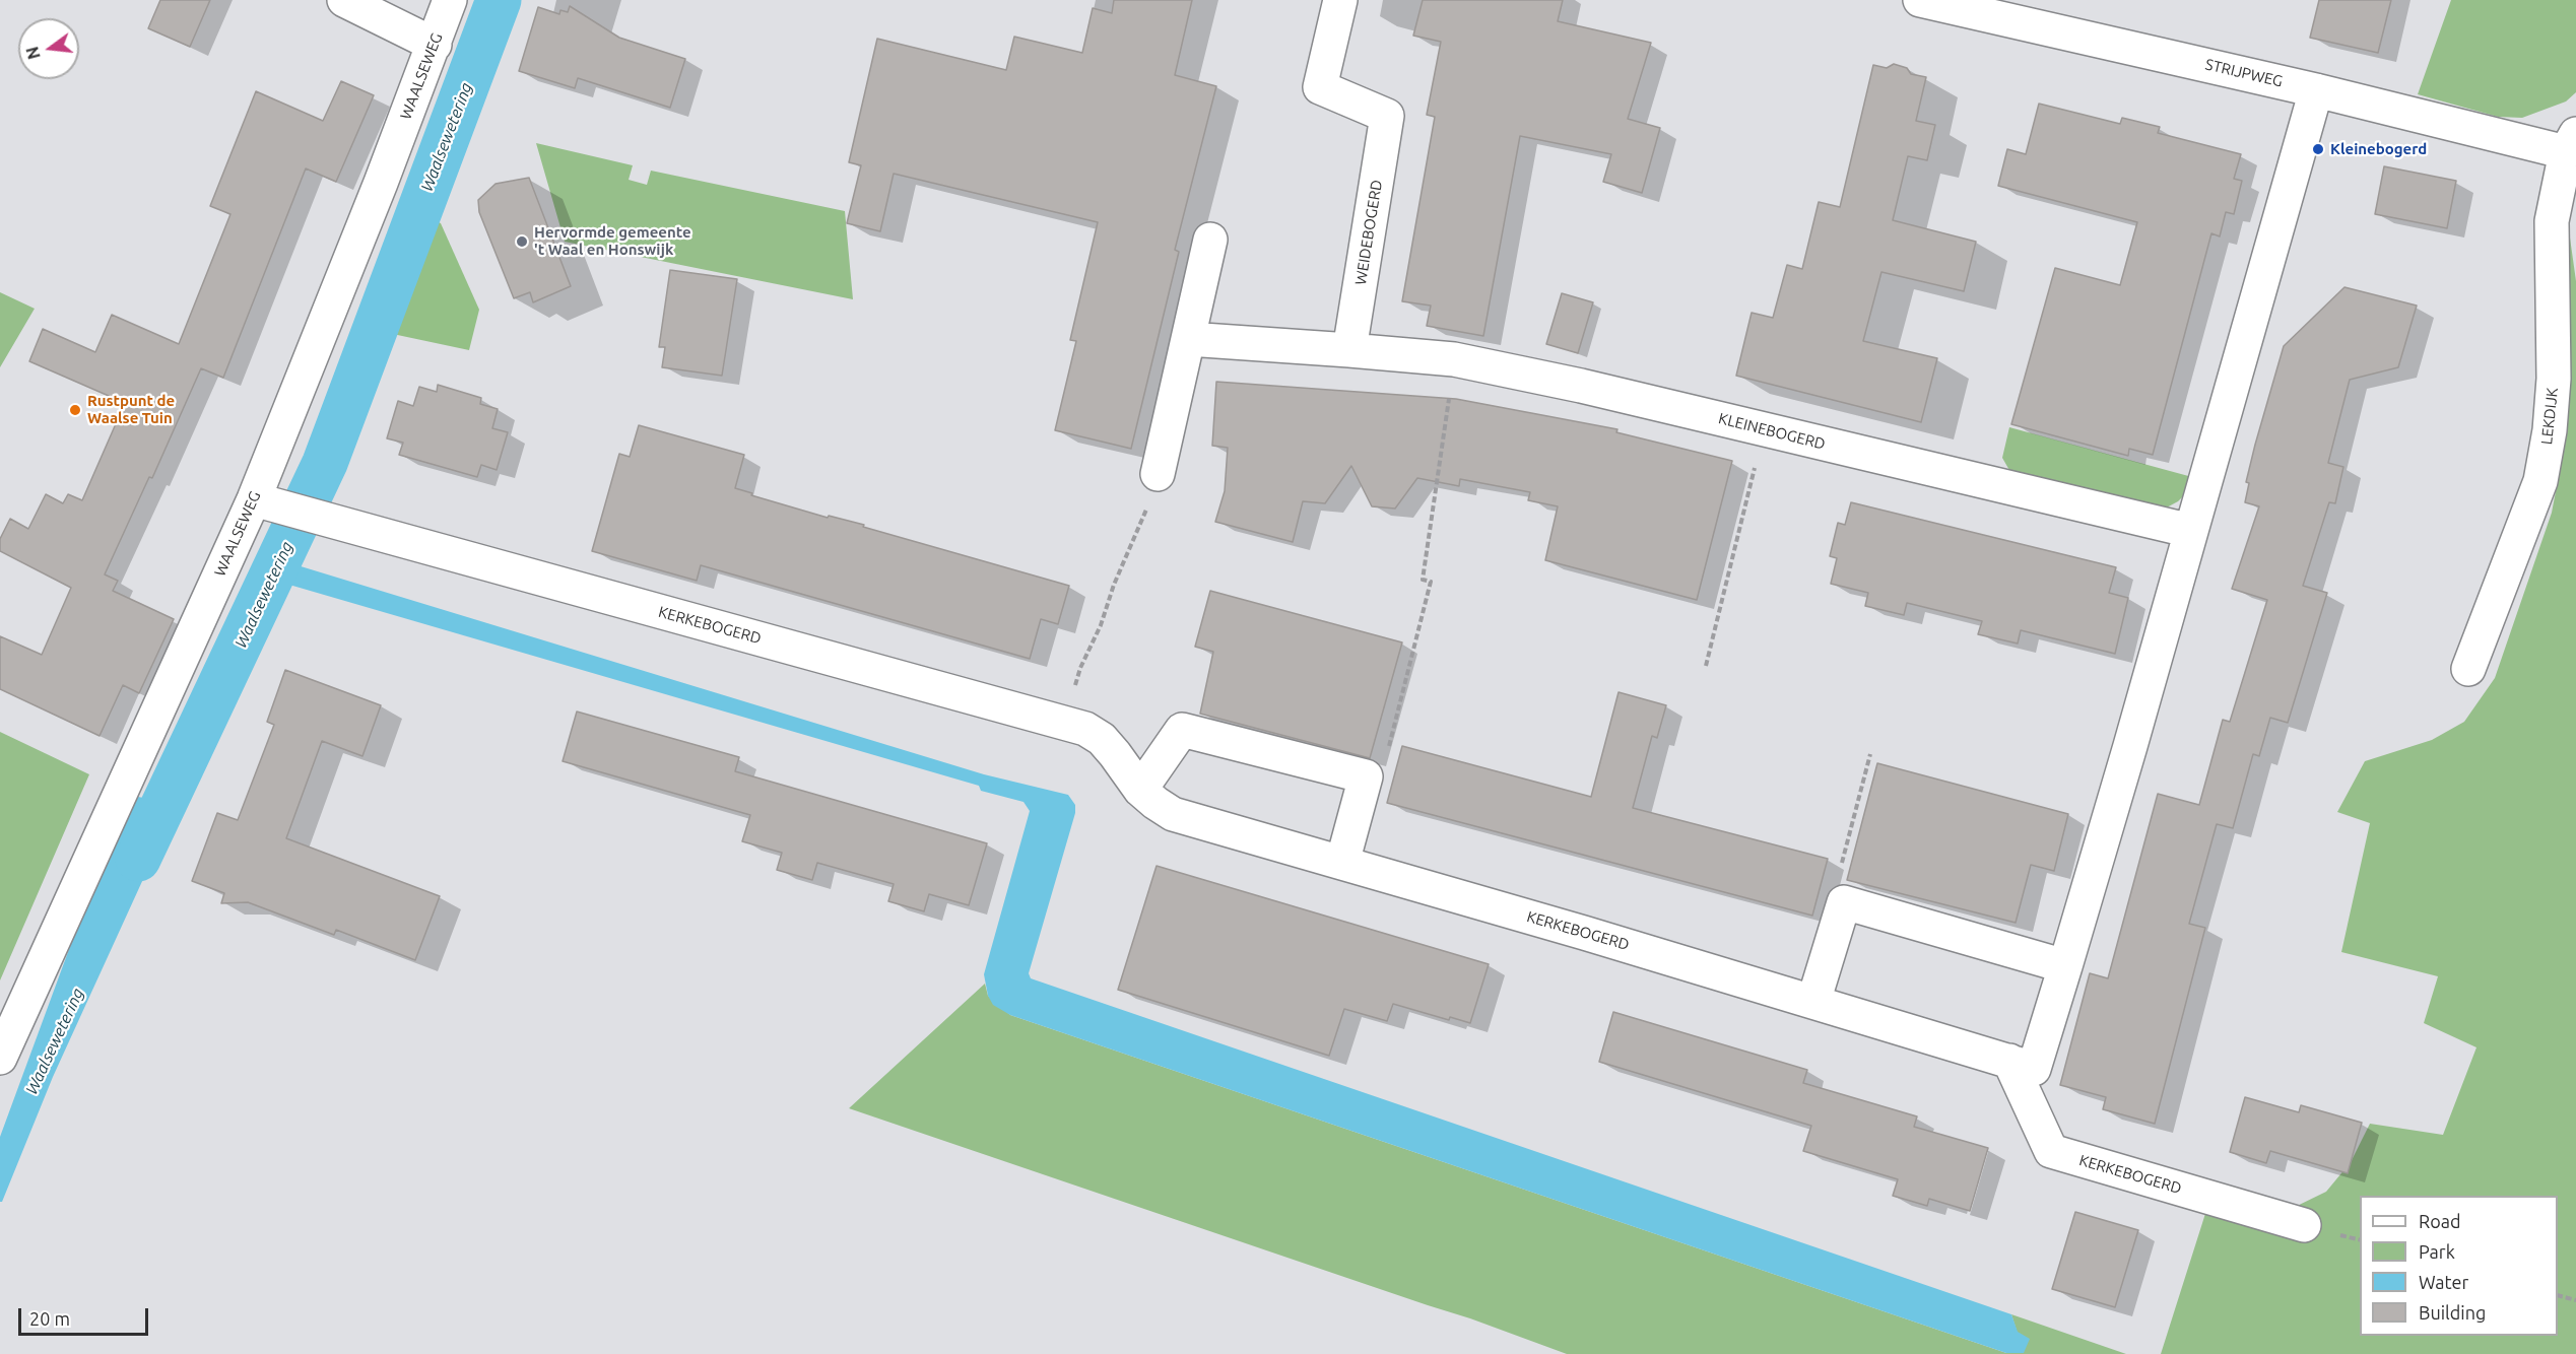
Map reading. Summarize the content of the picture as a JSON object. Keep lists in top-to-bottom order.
{
  "streets": {
    "street": [
      "STRIJPWEG",
      "WAALSEWEG",
      "WEIDEBOGERD",
      "LEKDIJK",
      "KLEINEBOGERD",
      "KERKEBOGERD"
    ]
  },
  "crossings": [
    ["STRIJPWEG", "LEKDIJK"],
    ["WAALSEWEG", "KERKEBOGERD"],
    ["WEIDEBOGERD", "KLEINEBOGERD"],
    ["KLEINEBOGERD", "KERKEBOGERD"]
  ],
  "water": ["Waalsewetering"],
  "places": ["Kleinebogerd", "Hervormde gemeente 't Waal en Honswijk", "Rustpunt de Waalse Tuin"],
  "legend": [
    "Road",
    "Park",
    "Water",
    "Building"
  ],
  "scale_bar": "20 m",
  "north": "left"
}
